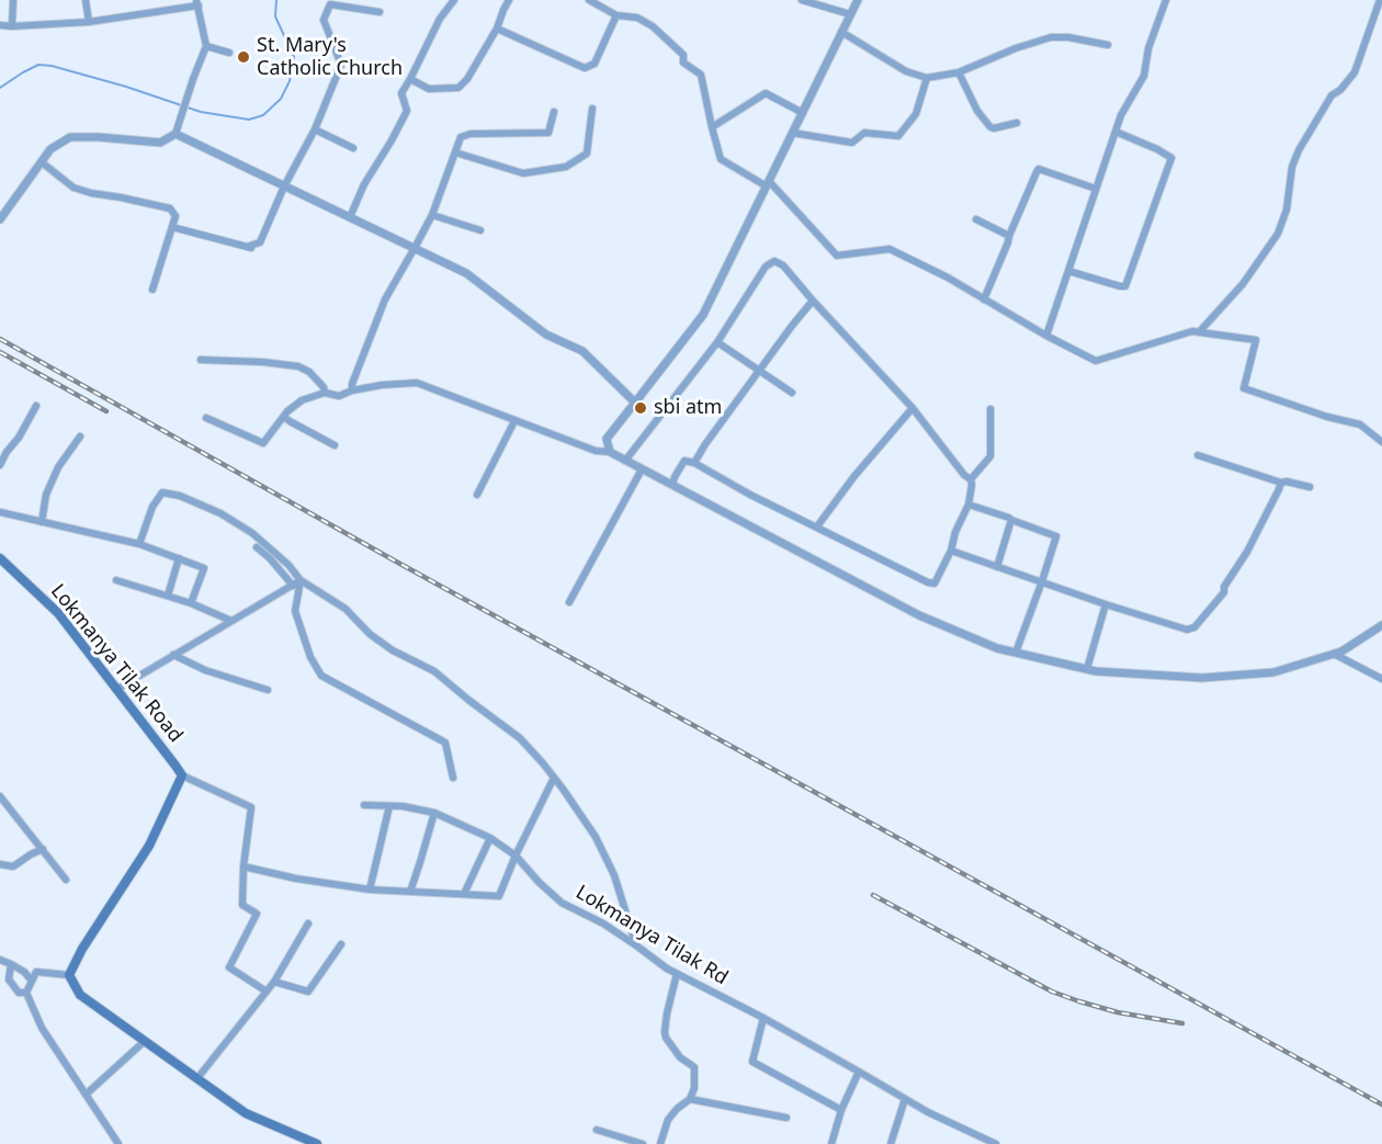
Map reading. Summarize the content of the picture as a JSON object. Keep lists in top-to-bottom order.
{
  "streets": {
    "main road": ["Lokmanya Tilak Road"],
    "street": ["Lokmanya Tilak Rd"]
  },
  "places": ["St. Mary's Catholic Church", "sbi atm"]
}
